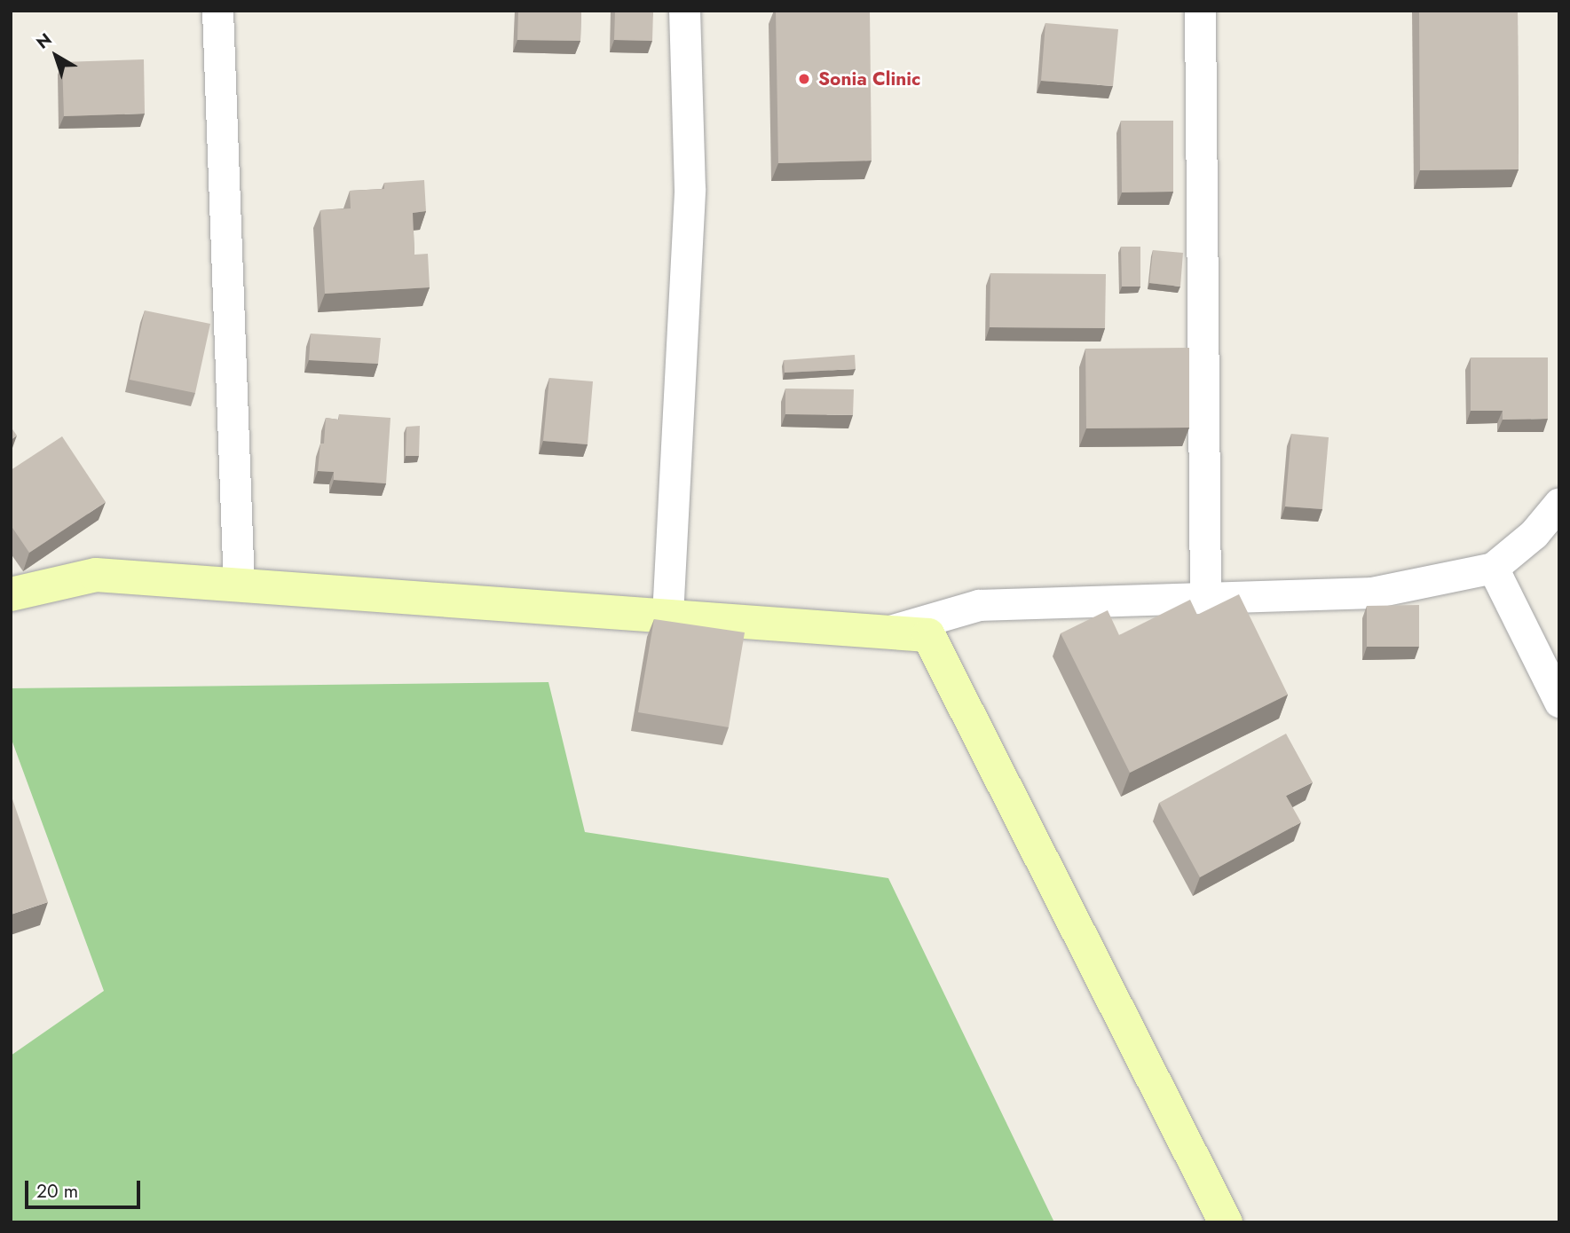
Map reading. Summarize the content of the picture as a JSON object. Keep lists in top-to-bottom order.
{
  "places": ["Sonia Clinic"],
  "scale_bar": "20 m",
  "north": "top left"
}
